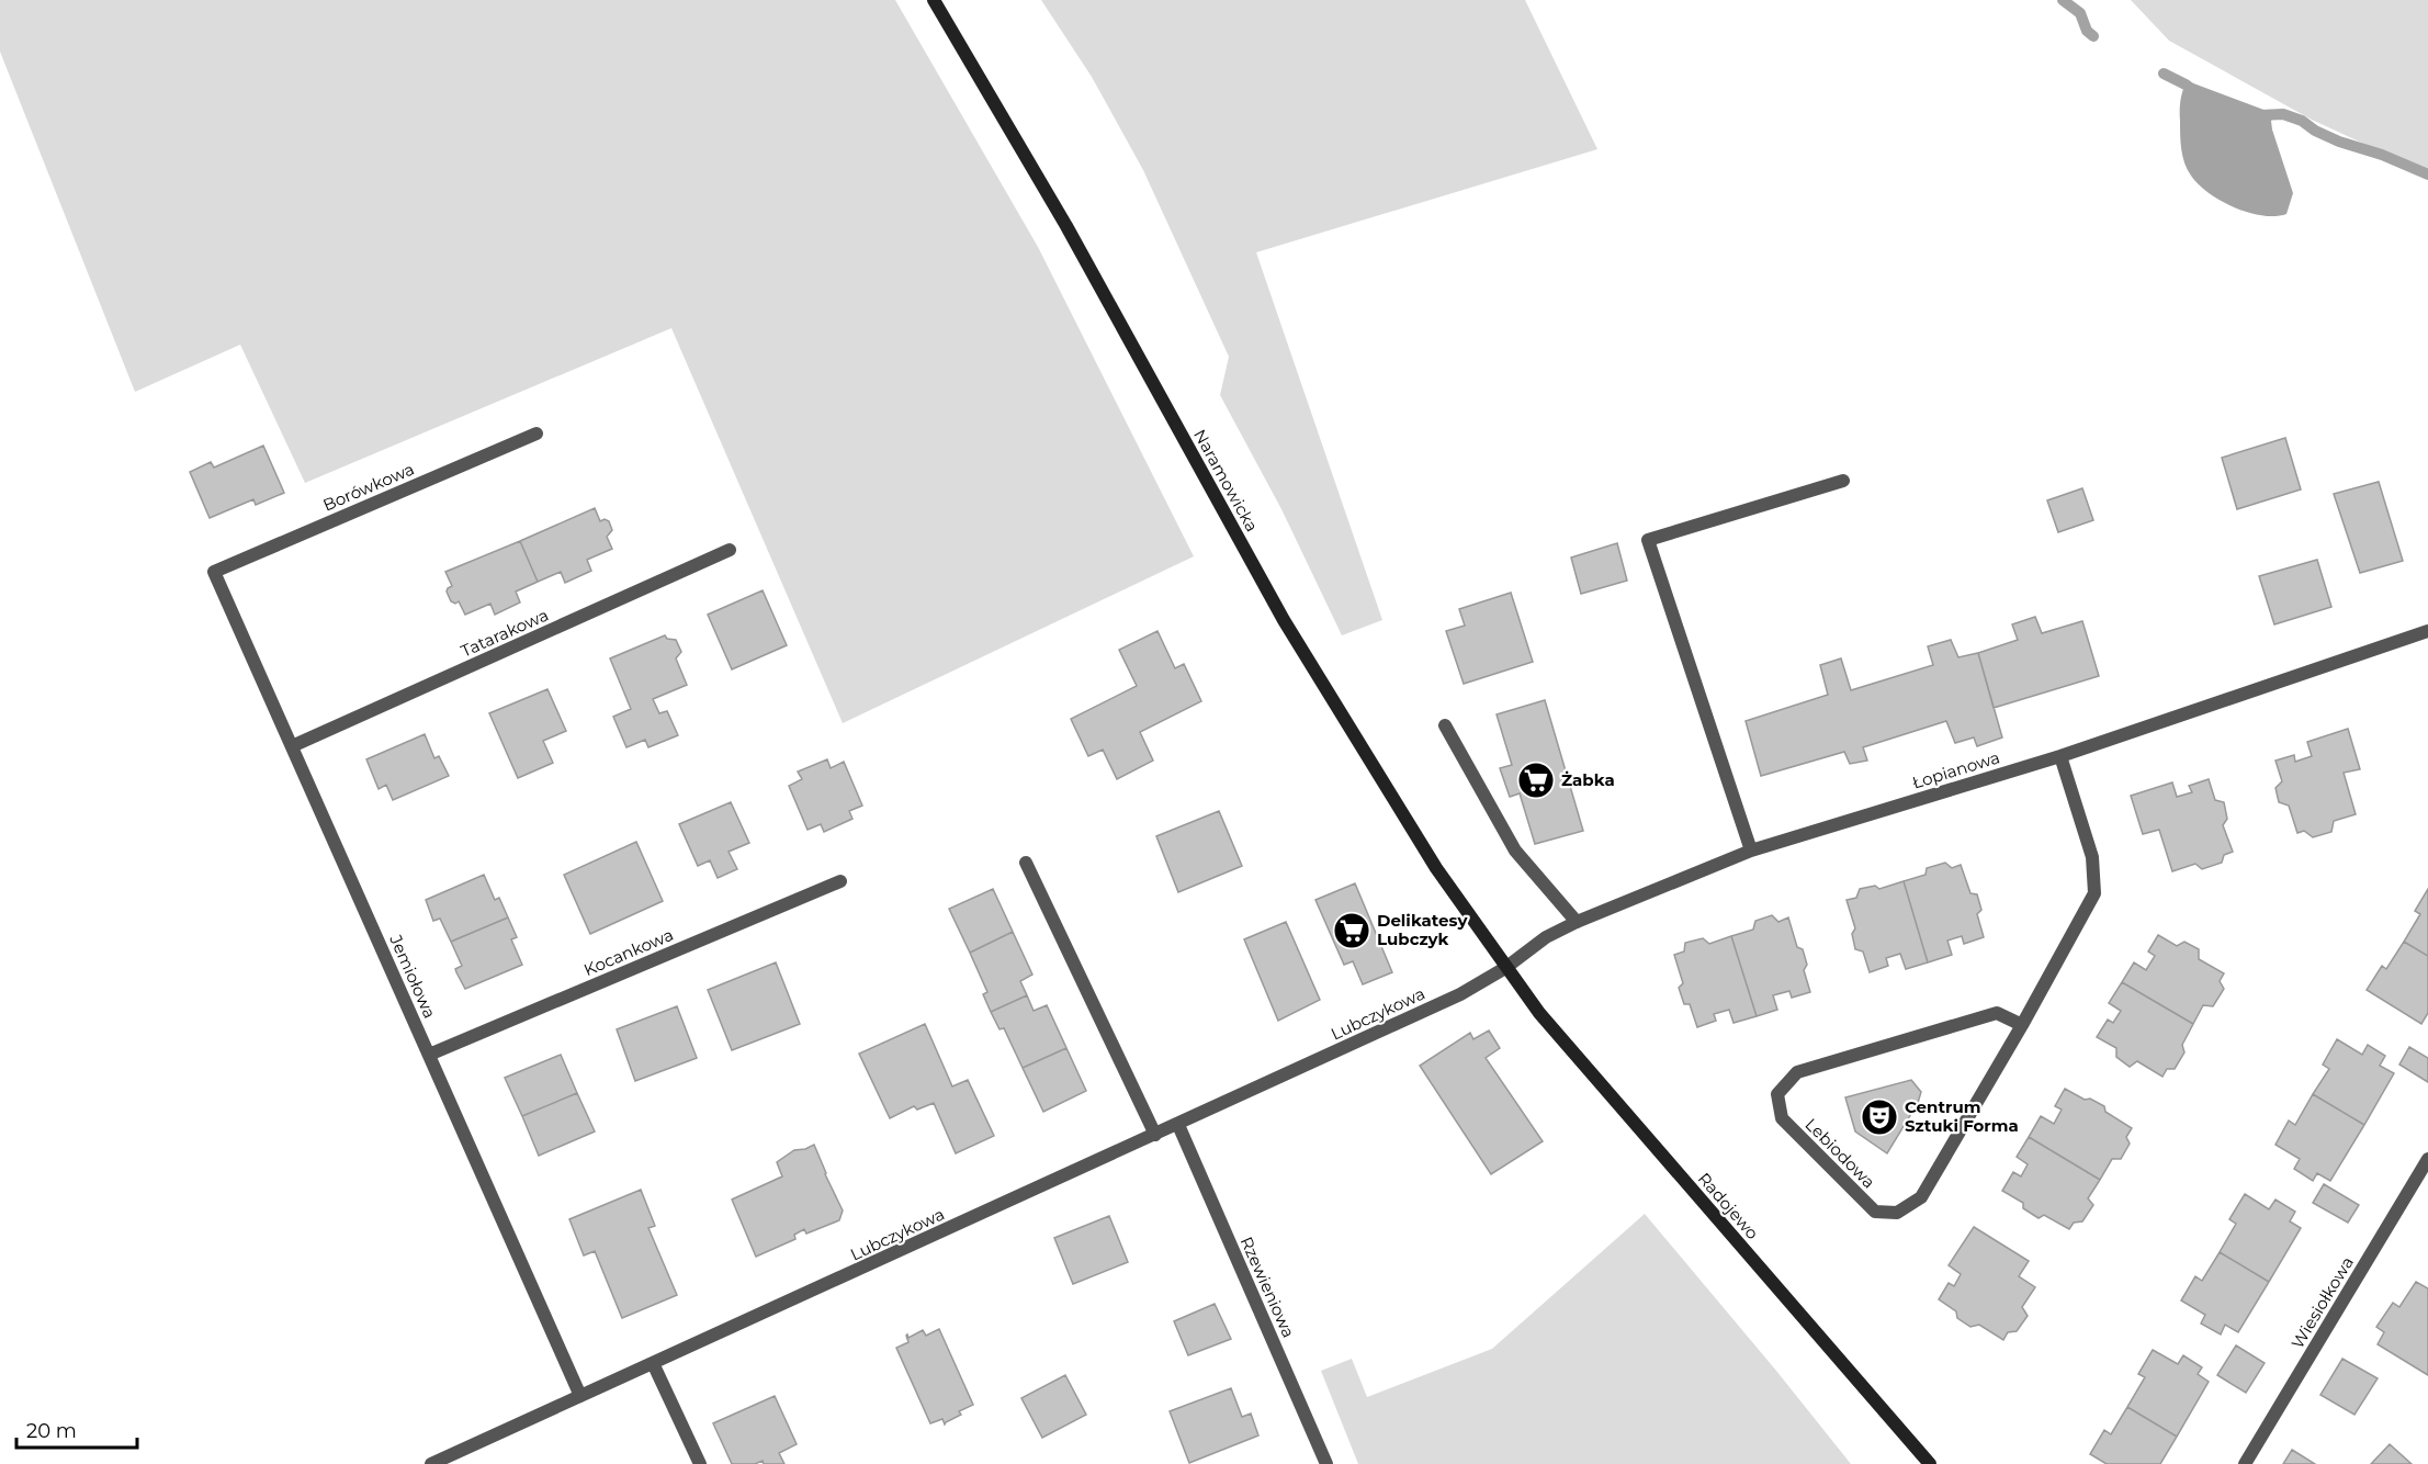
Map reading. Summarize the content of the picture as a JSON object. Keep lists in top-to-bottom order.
{
  "streets": {
    "street": [
      "Naramowicka",
      "Borówkowa",
      "Tatarakowa",
      "Łopianowa",
      "Kocankowa",
      "Jemiołowa",
      "Lubczykowa",
      "Lebiodowa",
      "Radojewo",
      "Rzewieniowa",
      "Wiesiołkowa"
    ]
  },
  "crossings": [
    ["Naramowicka", "Łopianowa"],
    ["Naramowicka", "Lubczykowa"],
    ["Naramowicka", "Radojewo"],
    ["Borówkowa", "Jemiołowa"],
    ["Tatarakowa", "Jemiołowa"],
    ["Łopianowa", "Lubczykowa"],
    ["Łopianowa", "Lebiodowa"],
    ["Łopianowa", "Radojewo"],
    ["Kocankowa", "Jemiołowa"],
    ["Jemiołowa", "Lubczykowa"],
    ["Lubczykowa", "Radojewo"],
    ["Lubczykowa", "Rzewieniowa"]
  ],
  "places": {
    "supermarket": ["Żabka", "Delikatesy Lubczyk"],
    "theatre": ["Centrum Sztuki Forma"]
  },
  "scale_bar": "20 m"
}
